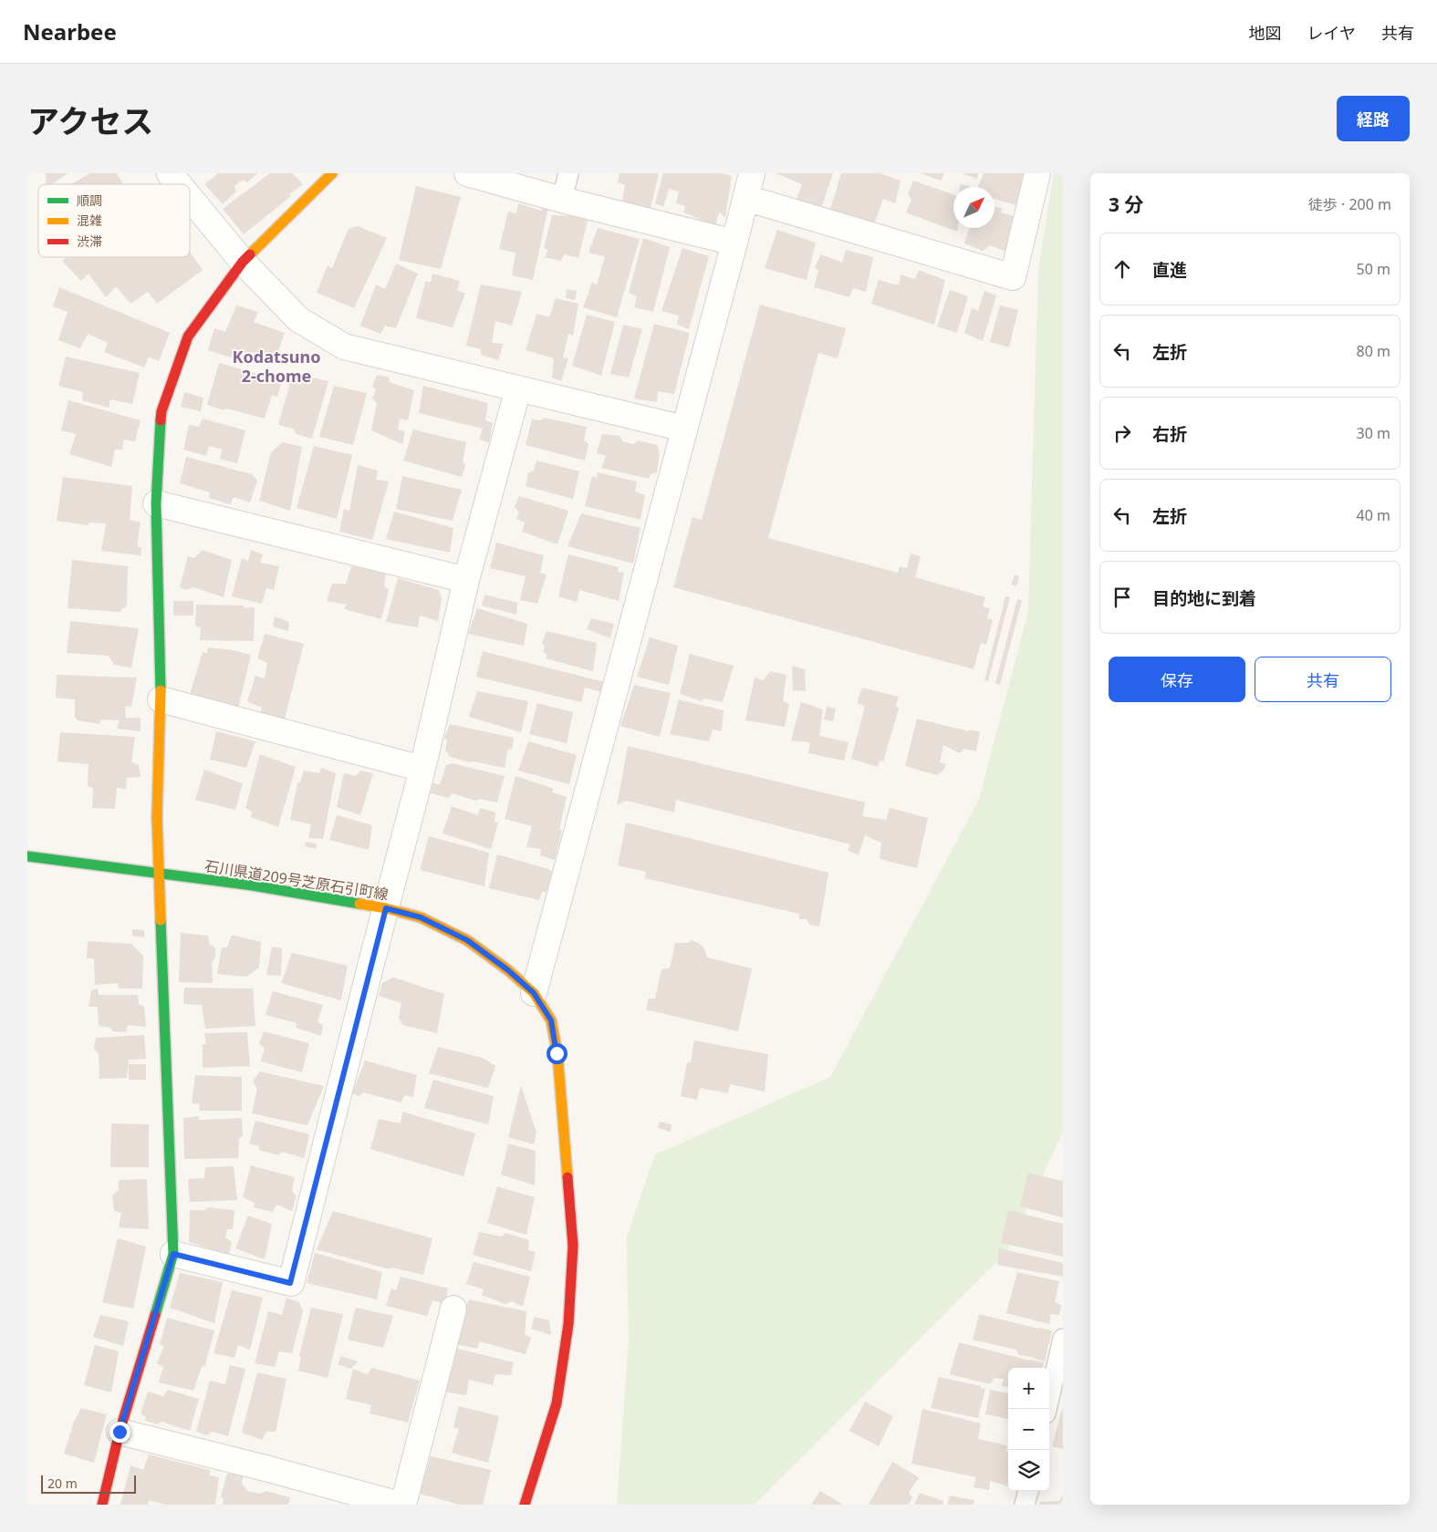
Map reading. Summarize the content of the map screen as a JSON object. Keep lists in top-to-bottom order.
{
  "streets": {
    "street": ["石川県道209号芝原石引町線"]
  },
  "districts": ["Kodatsuno 2-chome"],
  "legend": ["順調", "混雑", "渋滞"],
  "scale_bar": "20 m",
  "north": "top right",
  "page": {
    "header": "Nearbee",
    "nav": ["地図", "レイヤ", "共有"],
    "title": "アクセス",
    "buttons": [
      "経路",
      ["保存", "共有"]
    ],
    "heading": ["3 分", "徒歩 · 200 m"],
    "list": [
      ["直進", "50 m"],
      ["左折", "80 m"],
      ["右折", "30 m"],
      ["左折", "40 m"],
      "目的地に到着"
    ],
    "map_buttons": ["+", "−"],
    "scale": "20 m"
  }
}
